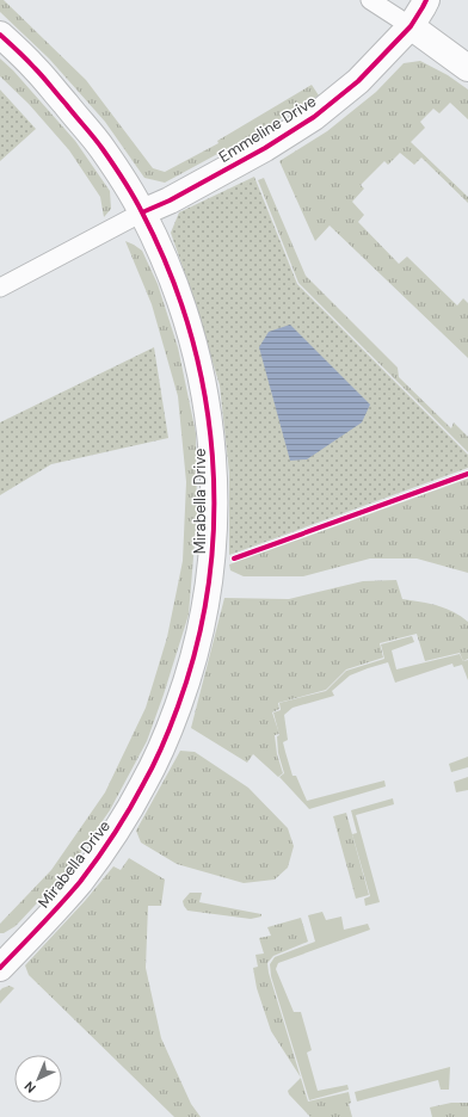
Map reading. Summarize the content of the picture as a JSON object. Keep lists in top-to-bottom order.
{
  "streets": {
    "street": ["Emmeline Drive", "Mirabella Drive"]
  },
  "crossings": [
    ["Emmeline Drive", "Mirabella Drive"]
  ],
  "north": "bottom left"
}
